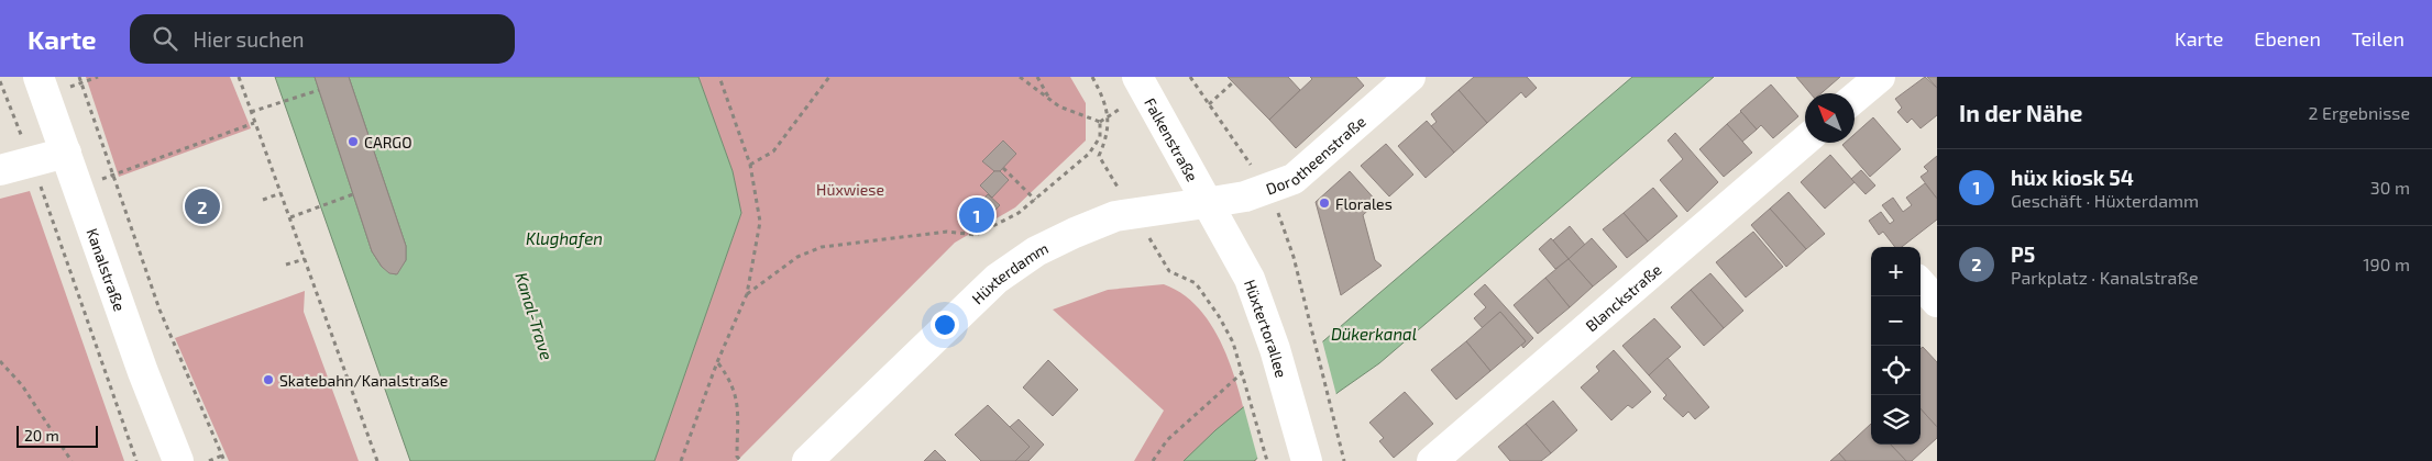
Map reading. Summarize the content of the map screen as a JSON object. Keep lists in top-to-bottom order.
{
  "streets": {
    "main road": [
      "Falkenstraße",
      "Dorotheenstraße",
      "Kanalstraße",
      "Hüxterdamm",
      "Blanckstraße",
      "Hüxtertorallee"
    ]
  },
  "crossings": [
    ["Falkenstraße", "Dorotheenstraße"],
    ["Falkenstraße", "Hüxterdamm"],
    ["Falkenstraße", "Hüxtertorallee"],
    ["Dorotheenstraße", "Hüxterdamm"],
    ["Dorotheenstraße", "Hüxtertorallee"],
    ["Hüxterdamm", "Hüxtertorallee"]
  ],
  "water": ["Klughafen", "Kanal-Trave", "Dükerkanal"],
  "parks": ["Hüxwiese"],
  "places": ["CARGO", "Florales", "Skatebahn/Kanalstraße"],
  "scale_bar": "20 m",
  "north": "top left",
  "page": {
    "header": "Karte",
    "search": "Hier suchen",
    "nav": ["Karte", "Ebenen", "Teilen"],
    "heading": ["In der Nähe", "2 Ergebnisse"],
    "list": [
      {
        "mark": "1",
        "name": "hüx kiosk 54",
        "note": "Geschäft · Hüxterdamm",
        "value": "30 m"
      },
      {
        "mark": "2",
        "name": "P5",
        "note": "Parkplatz · Kanalstraße",
        "value": "190 m"
      }
    ],
    "pins": ["2", "1"],
    "map_buttons": ["+", "−"],
    "scale": "20 m"
  }
}
